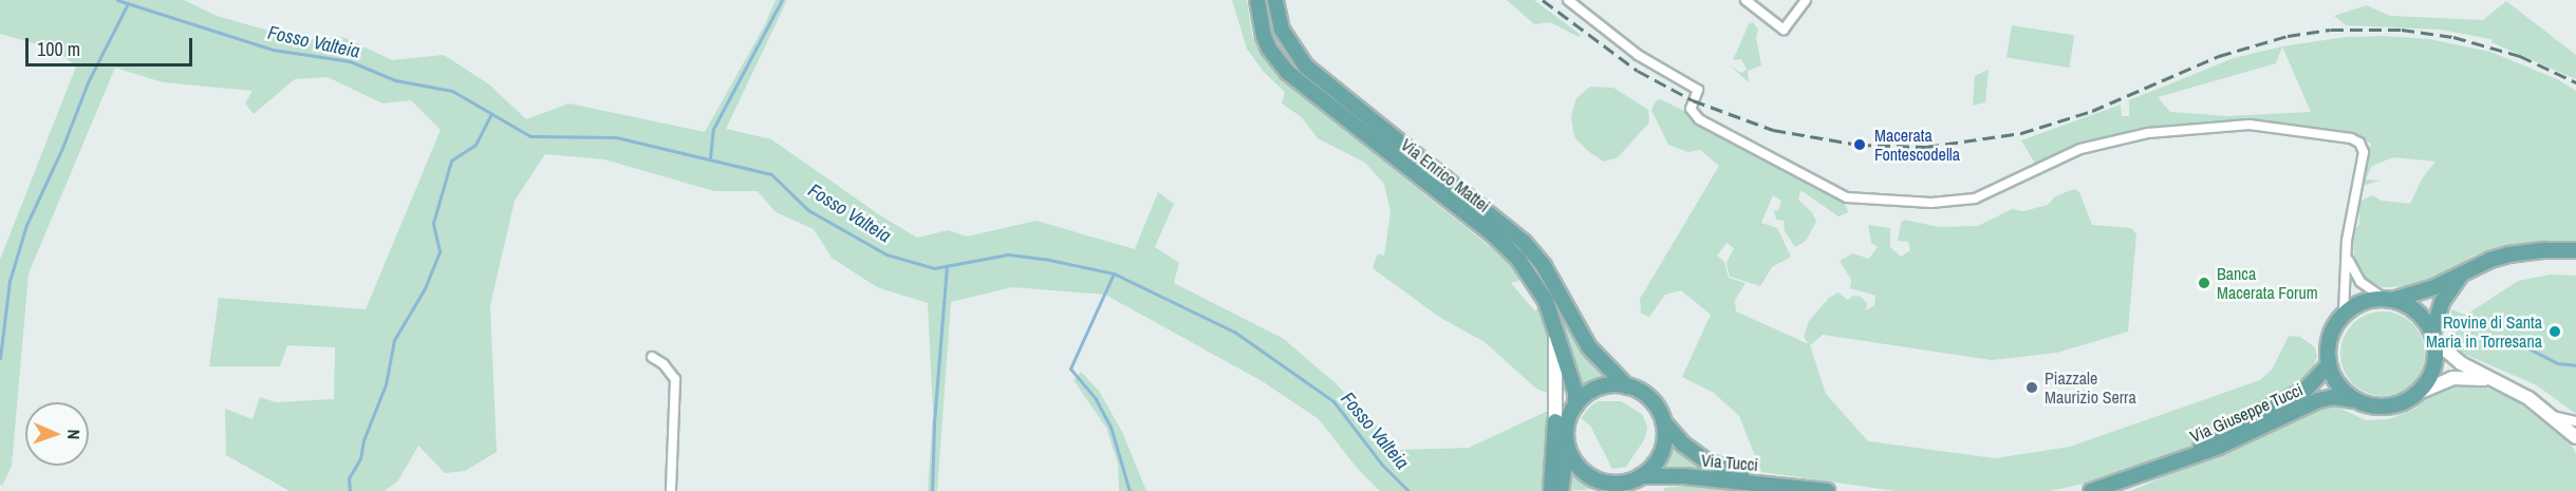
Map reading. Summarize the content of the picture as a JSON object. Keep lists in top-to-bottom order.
{
  "streets": {
    "main road": ["Via Enrico Mattei", "Via Giuseppe Tucci", "Via Tucci"]
  },
  "crossings": [
    ["Via Enrico Mattei", "Via Tucci"]
  ],
  "water": ["Fosso Valteia"],
  "places": [
    "Macerata Fontescodella",
    "Banca Macerata Forum",
    "Rovine di Santa Maria in Torresana",
    "Piazzale Maurizio Serra"
  ],
  "scale_bar": "100 m",
  "north": "right"
}
